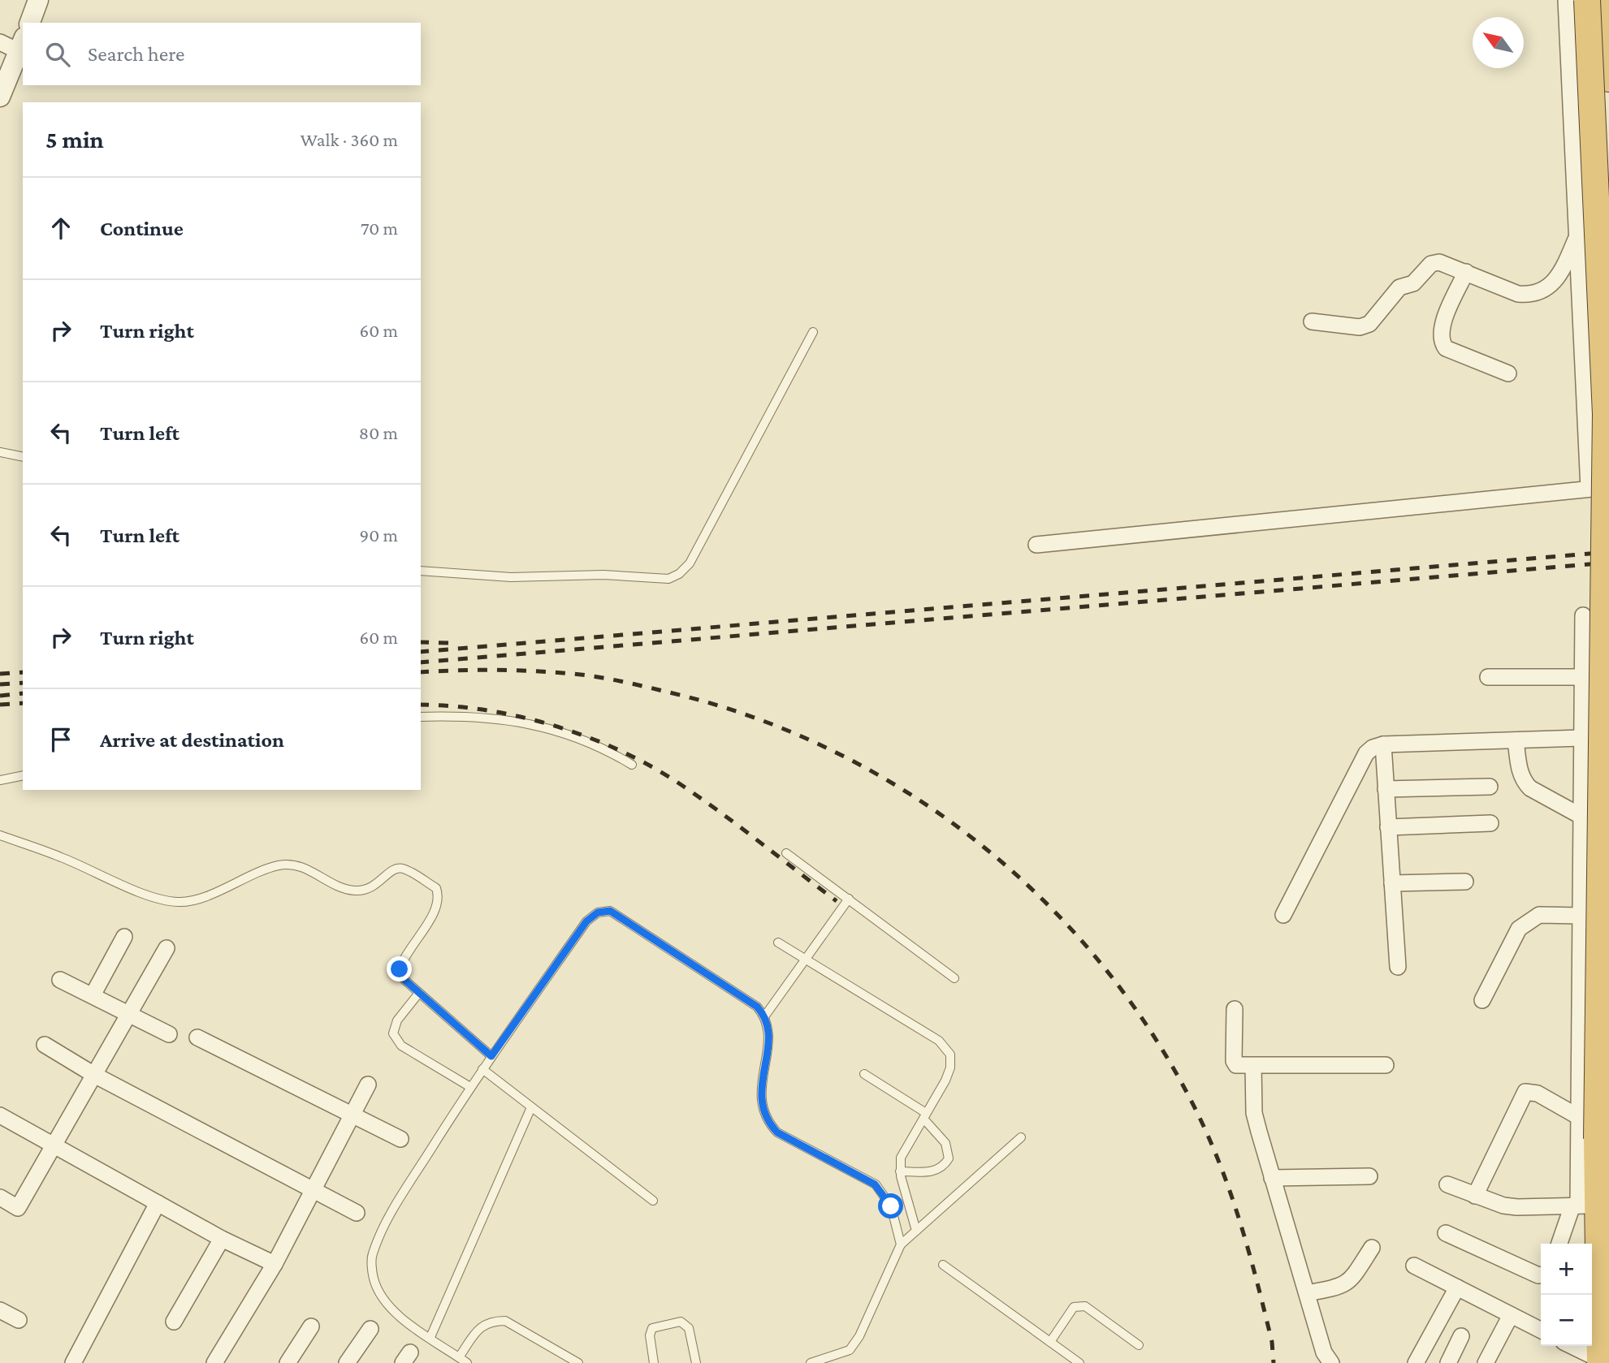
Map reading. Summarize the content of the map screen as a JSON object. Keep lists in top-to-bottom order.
{
  "north": "top left",
  "page": {
    "search": "Search here",
    "heading": ["5 min", "Walk · 360 m"],
    "list": [
      ["Continue", "70 m"],
      ["Turn right", "60 m"],
      ["Turn left", "80 m"],
      ["Turn left", "90 m"],
      ["Turn right", "60 m"],
      "Arrive at destination"
    ],
    "map_buttons": ["+", "−"]
  }
}
